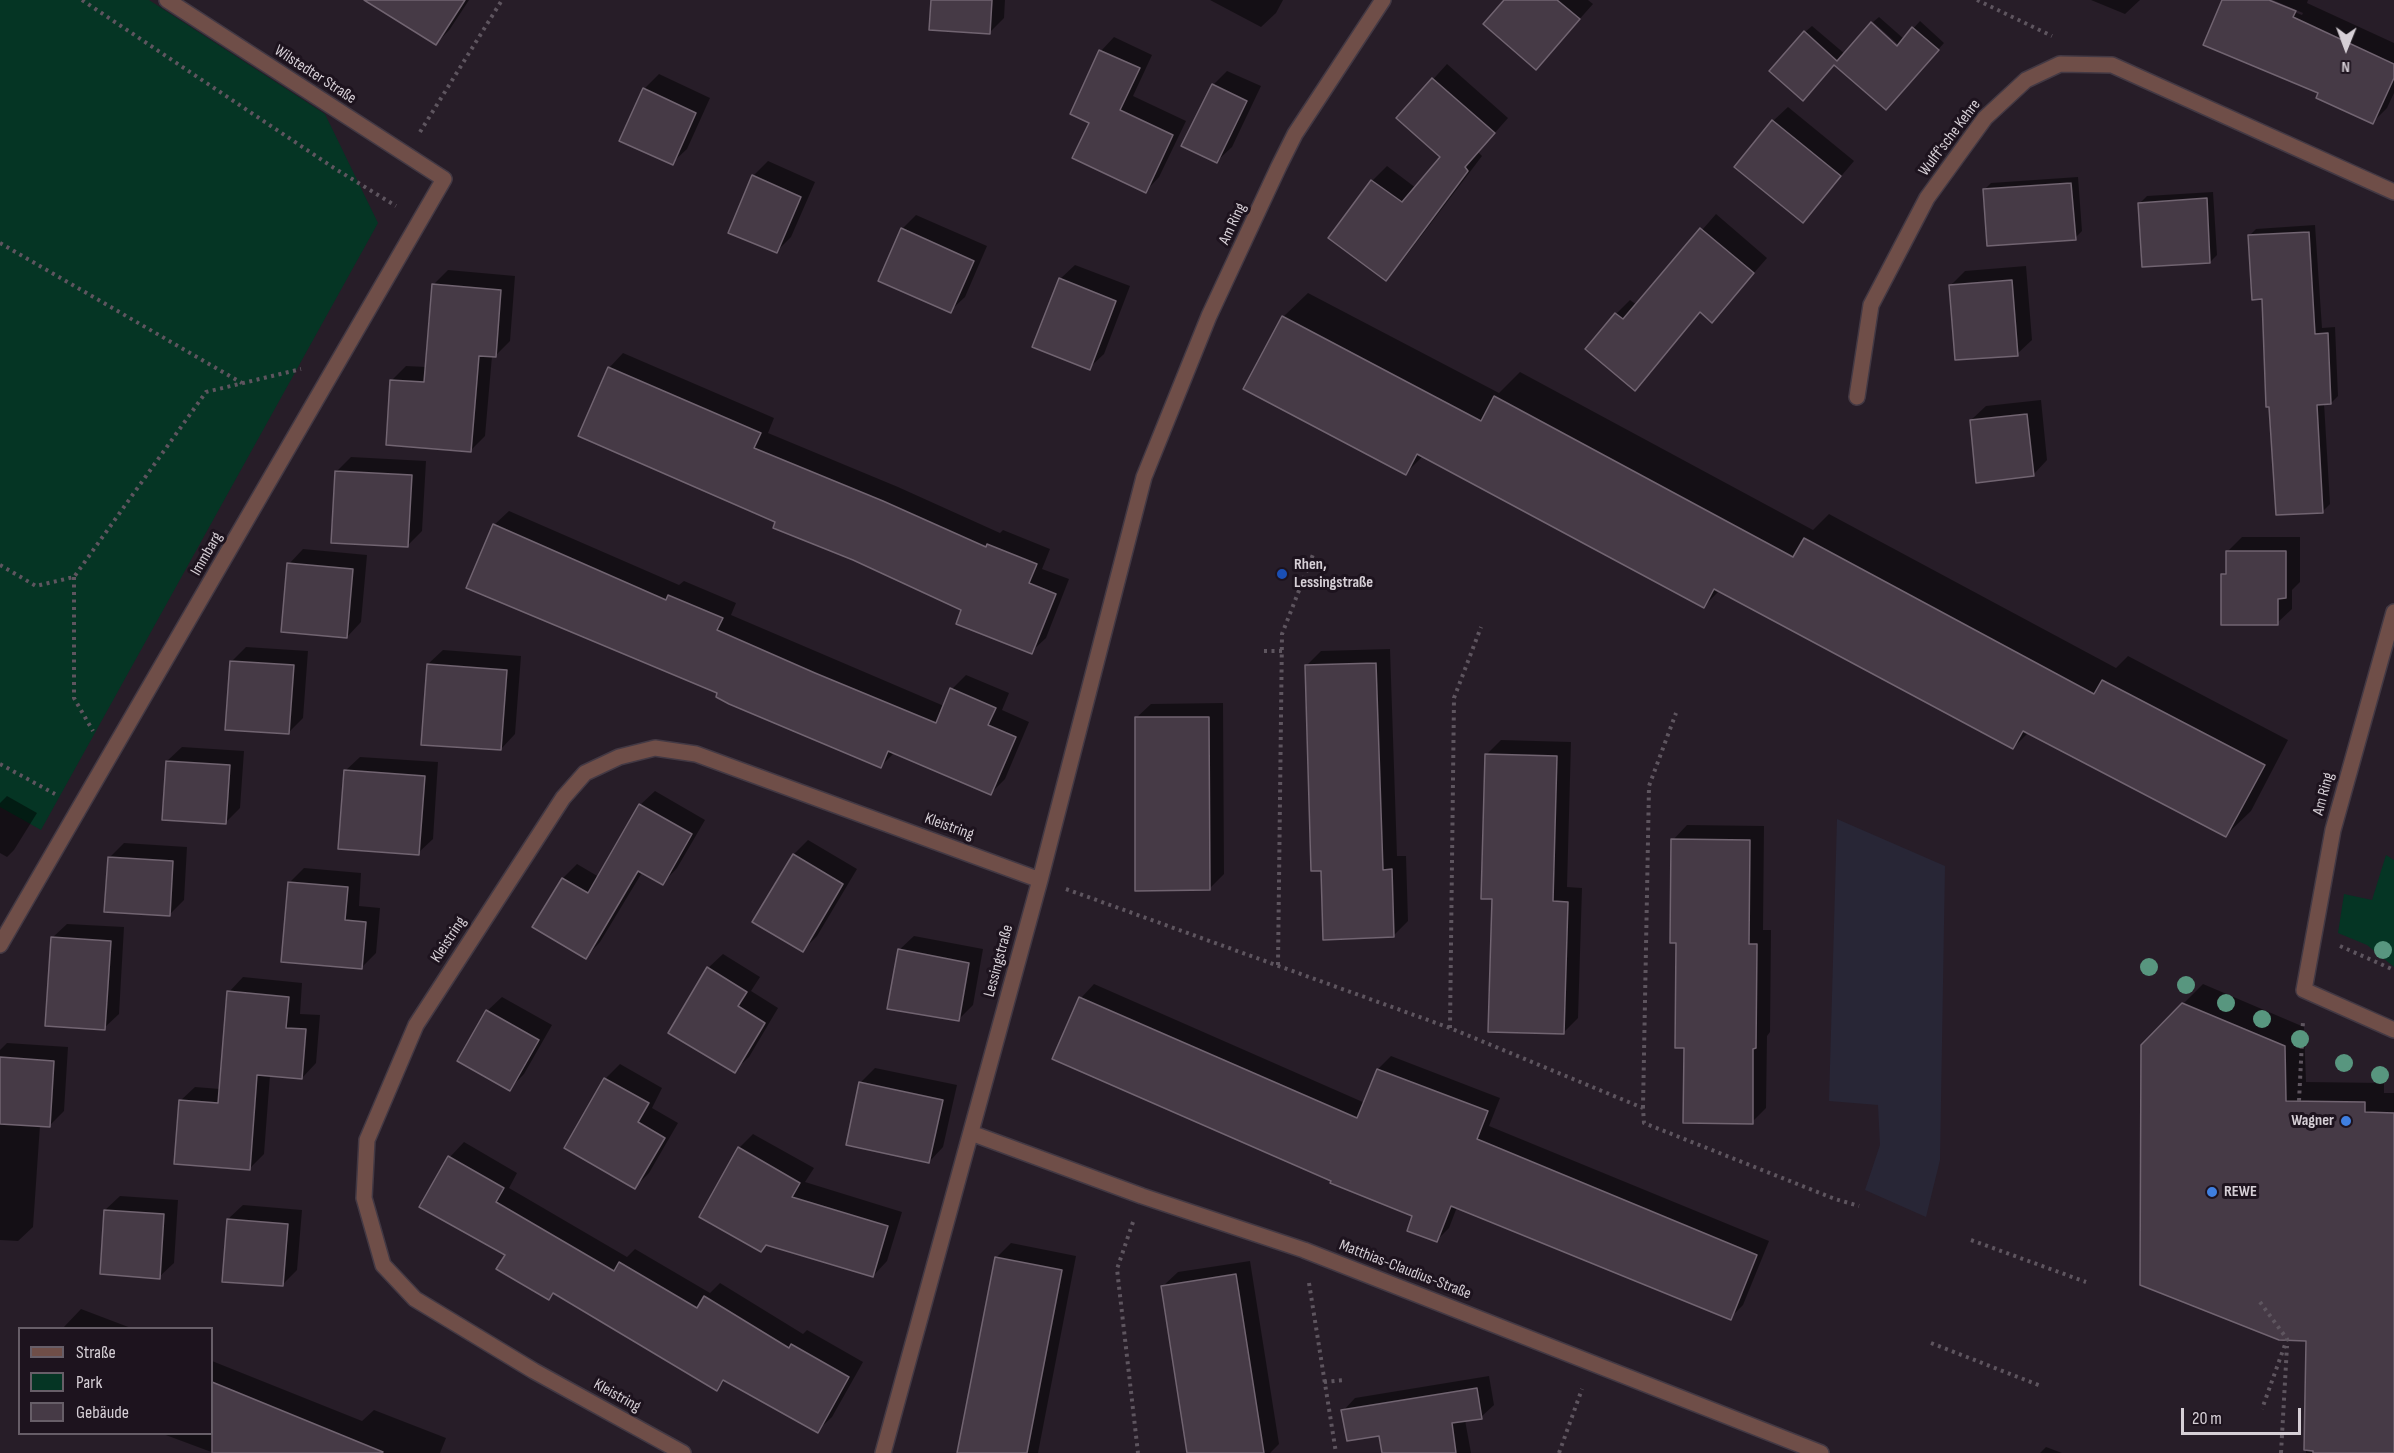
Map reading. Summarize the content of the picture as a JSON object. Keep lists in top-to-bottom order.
{
  "streets": {
    "street": [
      "Wilstedter Straße",
      "Wulff'sche Kehre",
      "Am Ring",
      "Immbarg",
      "Kleistring",
      "Lessingstraße",
      "Matthias-Claudius-Straße"
    ]
  },
  "crossings": [
    ["Wilstedter Straße", "Immbarg"],
    ["Am Ring", "Lessingstraße"],
    ["Kleistring", "Lessingstraße"],
    ["Lessingstraße", "Matthias-Claudius-Straße"]
  ],
  "places": ["Rhen, Lessingstraße", "Wagner", "REWE"],
  "legend": ["Straße", "Park", "Gebäude"],
  "scale_bar": "20 m",
  "north": "bottom"
}
